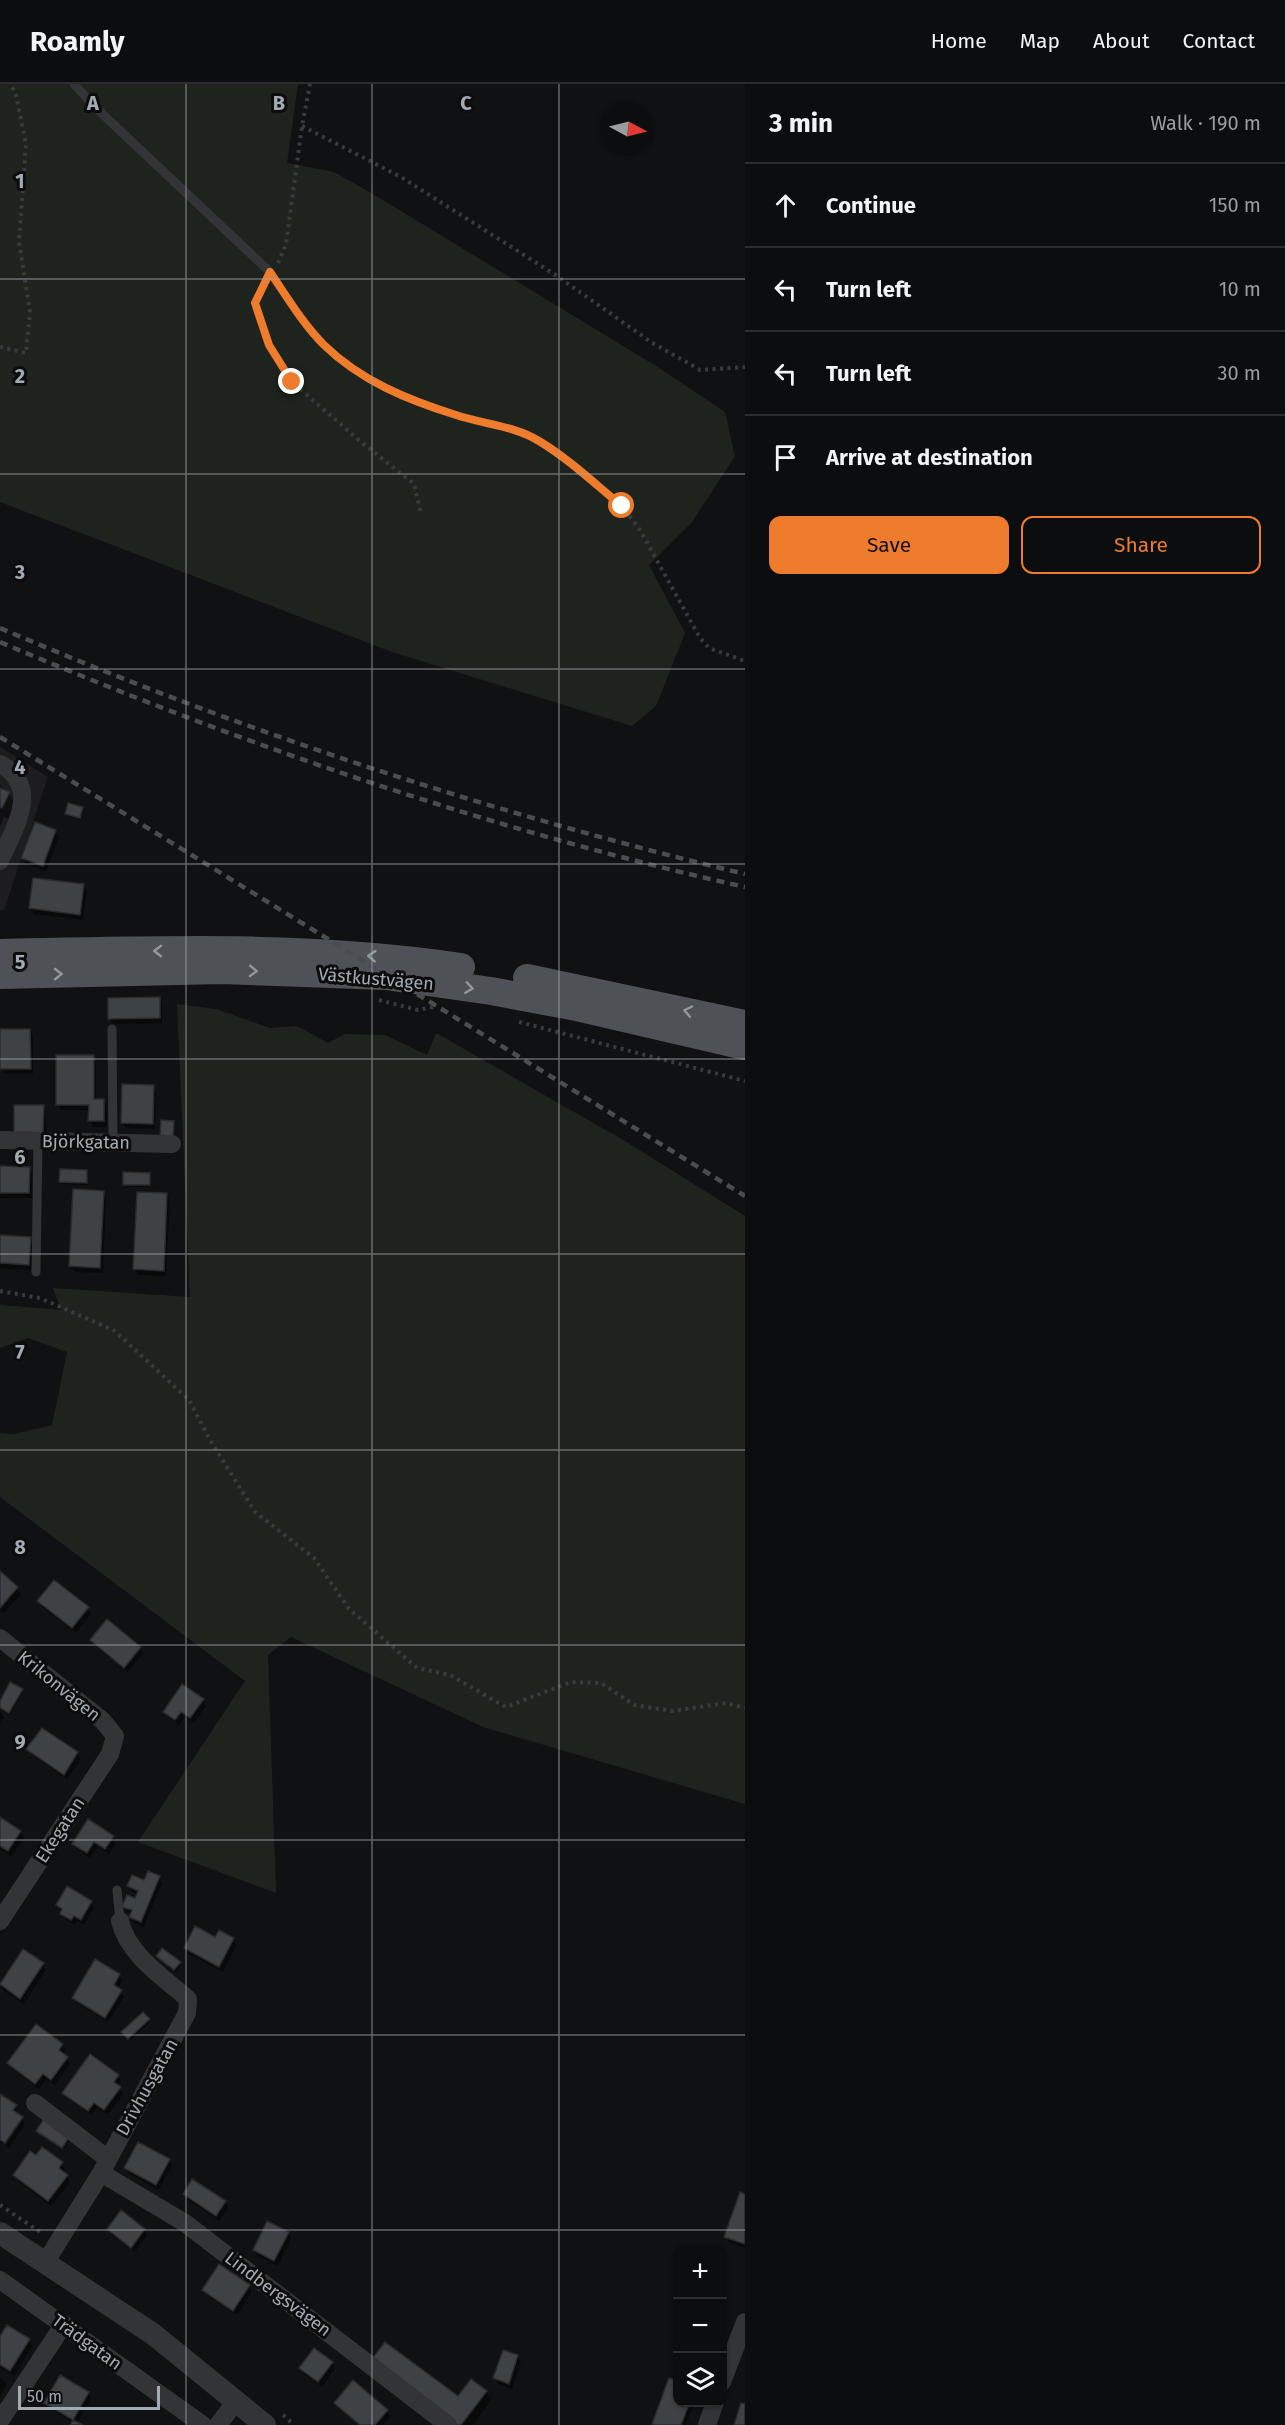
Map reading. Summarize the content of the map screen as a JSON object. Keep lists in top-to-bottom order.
{
  "streets": {
    "main road": ["Västkustvägen"],
    "street": [
      "Björkgatan",
      "Krikonvägen",
      "Ekegatan",
      "Drivhusgatan",
      "Lindbergsvägen",
      "Trädgatan"
    ]
  },
  "crossings": [
    ["Krikonvägen", "Ekegatan"],
    ["Drivhusgatan", "Lindbergsvägen"]
  ],
  "scale_bar": "50 m",
  "north": "right",
  "page": {
    "header": "Roamly",
    "nav": [
      "Home",
      "Map",
      "About",
      "Contact"
    ],
    "heading": ["3 min", "Walk · 190 m"],
    "list": [
      ["Continue", "150 m"],
      ["Turn left", "10 m"],
      ["Turn left", "30 m"],
      "Arrive at destination"
    ],
    "buttons": ["Save", "Share"],
    "map_buttons": ["+", "−"],
    "scale": "50 m"
  },
  "grid": {
    "columns": ["A", "B", "C"],
    "rows": [
      "1",
      "2",
      "3",
      "4",
      "5",
      "6",
      "7",
      "8",
      "9"
    ]
  }
}
